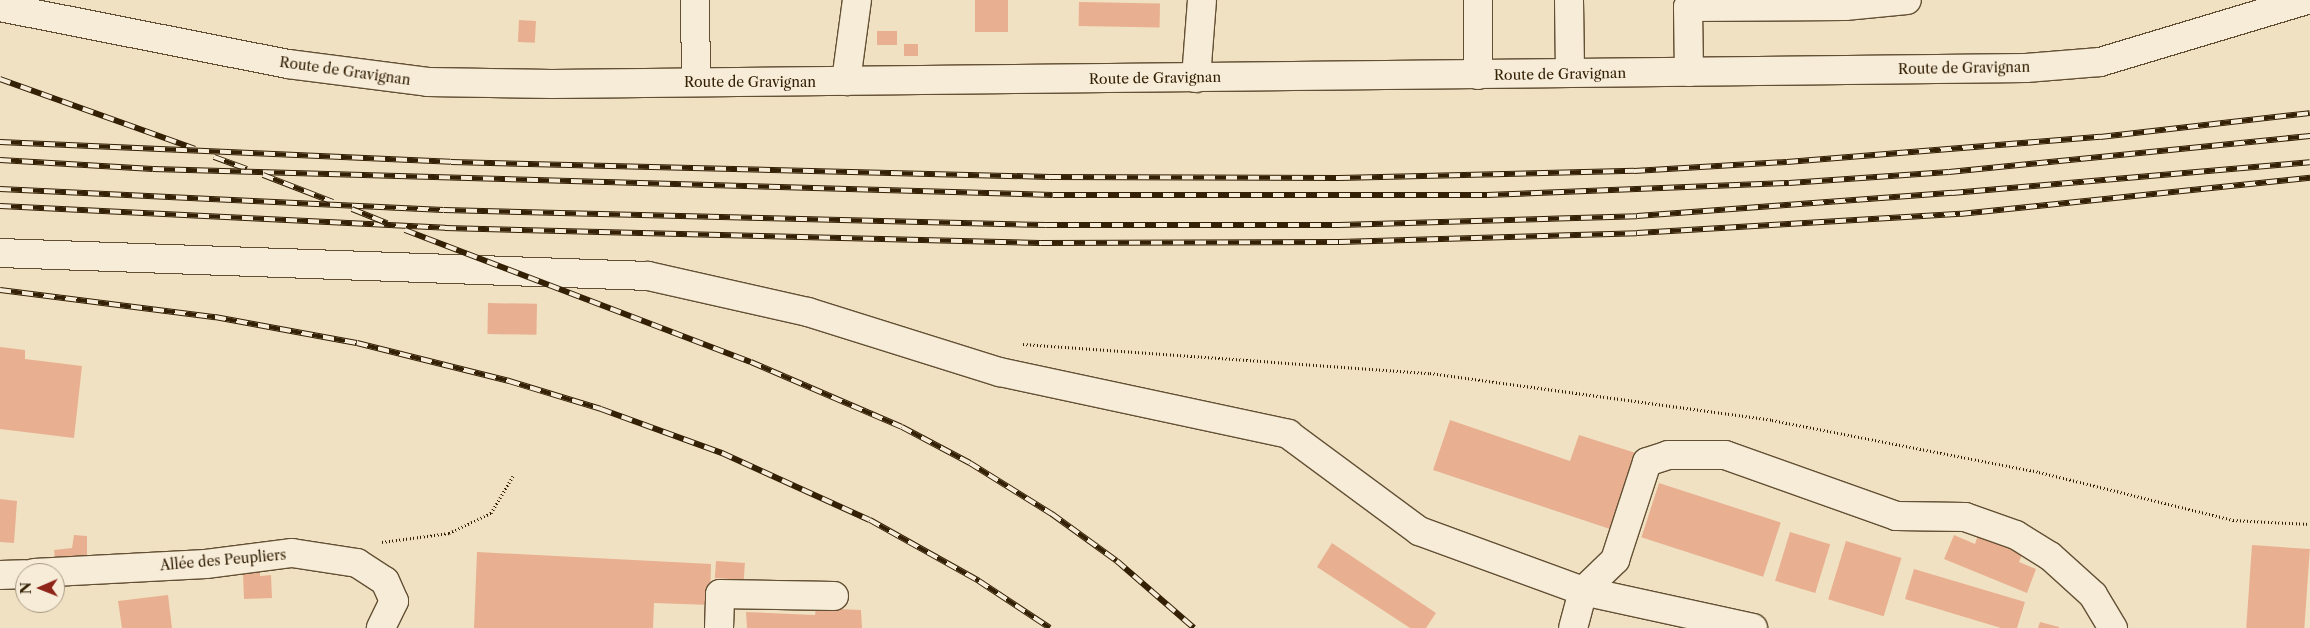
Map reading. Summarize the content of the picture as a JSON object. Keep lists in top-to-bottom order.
{
  "streets": {
    "street": ["Route de Gravignan", "Allée des Peupliers"]
  },
  "north": "left"
}
